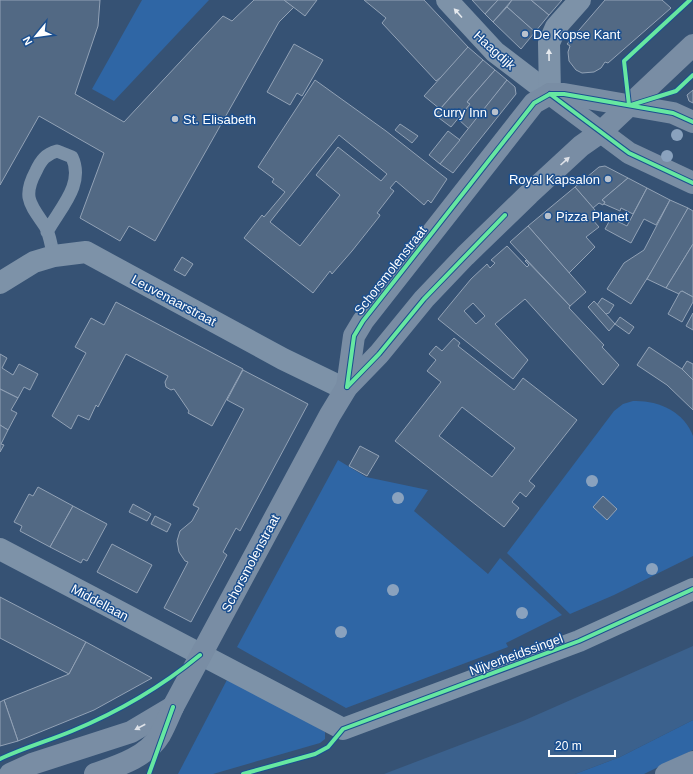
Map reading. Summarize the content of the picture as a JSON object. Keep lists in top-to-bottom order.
{
  "streets": {
    "street": [
      "Haagdijk",
      "Schorsmolenstraat",
      "Leuvenaarstraat",
      "Middellaan",
      "Nijverheidssingel"
    ]
  },
  "crossings": [
    ["Haagdijk", "Schorsmolenstraat"],
    ["Schorsmolenstraat", "Leuvenaarstraat"],
    ["Schorsmolenstraat", "Middellaan"],
    ["Schorsmolenstraat", "Nijverheidssingel"],
    ["Middellaan", "Nijverheidssingel"]
  ],
  "one_way": ["Haagdijk"],
  "places": [
    "De Kopse Kant",
    "Curry Inn",
    "St. Elisabeth",
    "Royal Kapsalon",
    "Pizza Planet"
  ],
  "scale_bar": "20 m",
  "north": "bottom left"
}
